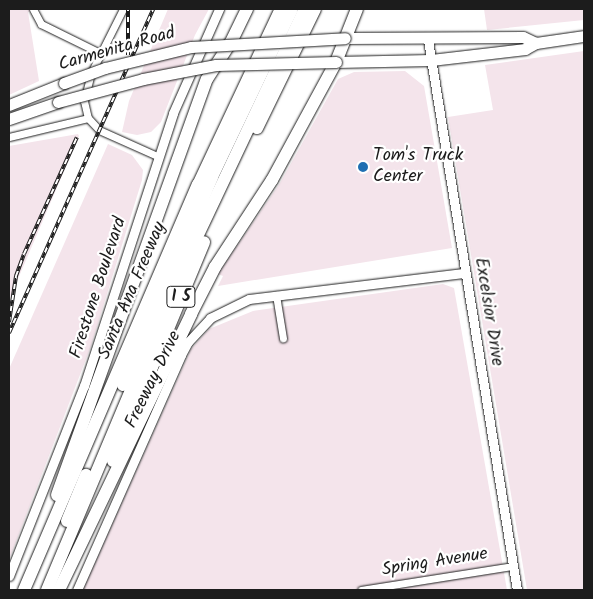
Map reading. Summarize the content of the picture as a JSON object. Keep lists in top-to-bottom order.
{
  "streets": {
    "highway": ["Santa Ana Freeway", "I 5"],
    "main road": ["Carmenita Road"],
    "street": [
      "Firestone Boulevard",
      "Excelsior Drive",
      "Freeway Drive",
      "Spring Avenue"
    ]
  },
  "crossings": [
    ["Carmenita Road", "Excelsior Drive"],
    ["Excelsior Drive", "Freeway Drive"],
    ["Excelsior Drive", "Spring Avenue"]
  ],
  "places": ["Tom's Truck Center"]
}
